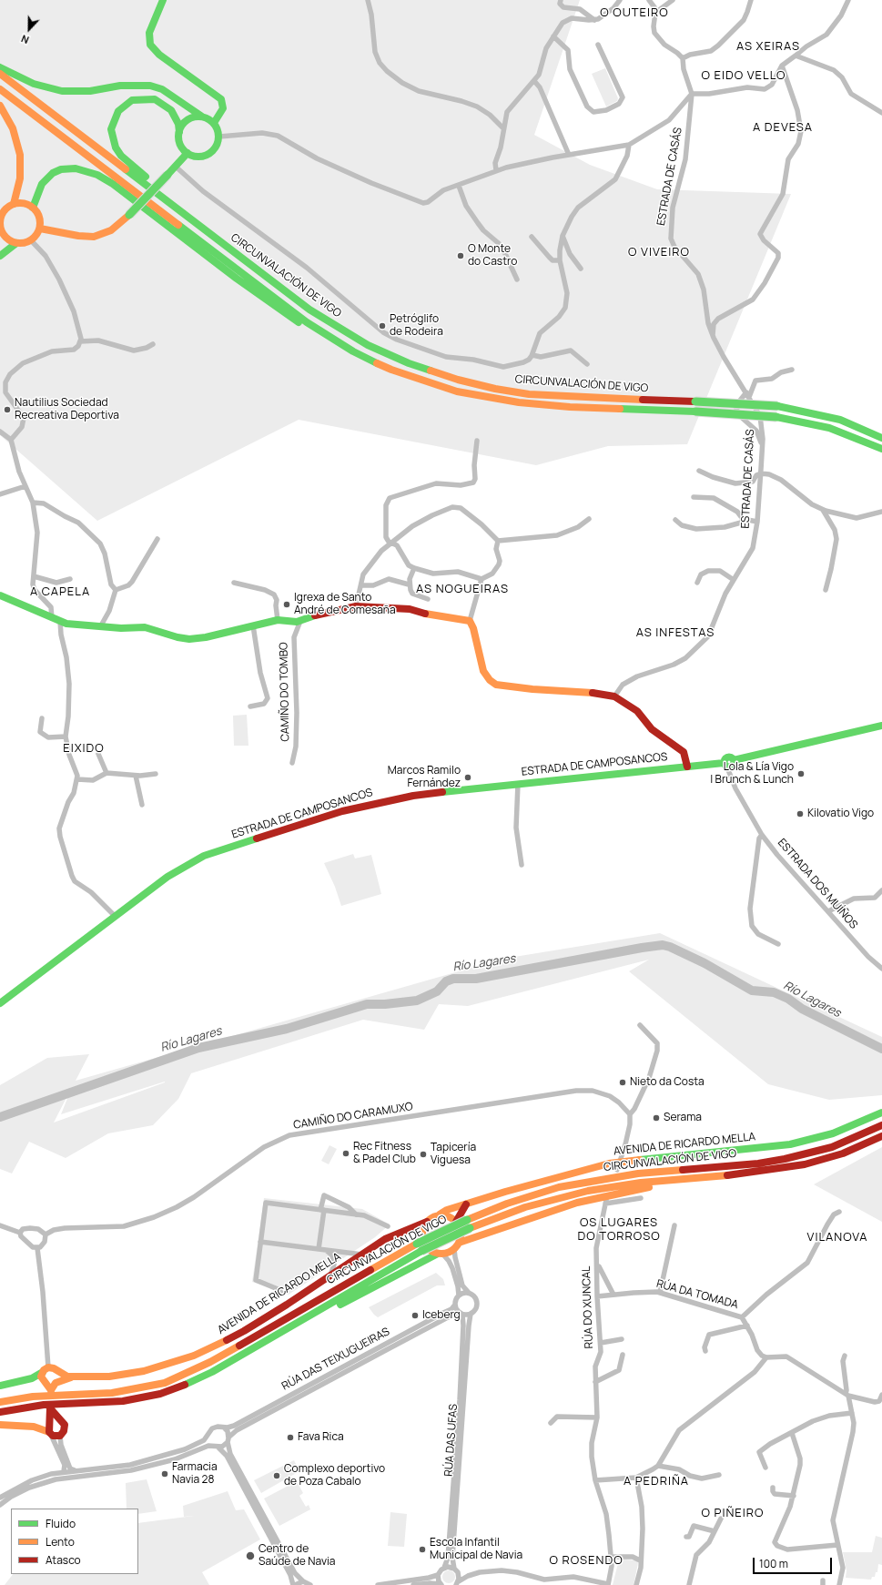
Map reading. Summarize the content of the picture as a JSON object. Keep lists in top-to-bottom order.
{
  "streets": {
    "main road": ["CIRCUNVALACIÓN DE VIGO", "ESTRADA DE CAMPOSANCOS", "AVENIDA DE RICARDO MELLA"],
    "street": [
      "ESTRADA DE CASÁS",
      "CAMIÑO DO TOMBO",
      "ESTRADA DOS MUÍÑOS",
      "CAMIÑO DO CARAMUXO",
      "RÚA DA TOMADA",
      "RÚA DO XUNCAL",
      "RÚA DAS TEIXUGUEIRAS",
      "RÚA DAS UFAS"
    ]
  },
  "crossings": [
    ["ESTRADA DE CAMPOSANCOS", "ESTRADA DOS MUÍÑOS"],
    ["AVENIDA DE RICARDO MELLA", "RÚA DAS UFAS"],
    ["RÚA DA TOMADA", "RÚA DO XUNCAL"],
    ["RÚA DAS TEIXUGUEIRAS", "RÚA DAS UFAS"]
  ],
  "districts": [
    "O OUTEIRO",
    "AS XEIRAS",
    "O EIDO VELLO",
    "A DEVESA",
    "O VIVEIRO",
    "AS NOGUEIRAS",
    "A CAPELA",
    "AS INFESTAS",
    "EIXIDO",
    "OS LUGARES DO TORROSO",
    "VILANOVA",
    "A PEDRIÑA",
    "O PIÑEIRO",
    "O ROSENDO"
  ],
  "water": ["Río Lagares"],
  "places": [
    "O Monte do Castro",
    "Petróglifo de Rodeira",
    "Nautilius Sociedad Recreativa Deportiva",
    "Igrexa de Santo André de Comesaña",
    "Lola & Lía Vigo | Brunch & Lunch",
    "Marcos Ramilo Fernández",
    "Kilovatio Vigo",
    "Nieto da Costa",
    "Serama",
    "Rec Fitness & Padel Club",
    "Tapicería Viguesa",
    "Iceberg",
    "Fava Rica",
    "Farmacia Navia 28",
    "Complexo deportivo de Poza Cabalo",
    "Escola Infantil Municipal de Navia",
    "Centro de Saúde de Navia"
  ],
  "legend": ["Fluido", "Lento", "Atasco"],
  "scale_bar": "100 m",
  "north": "bottom"
}
